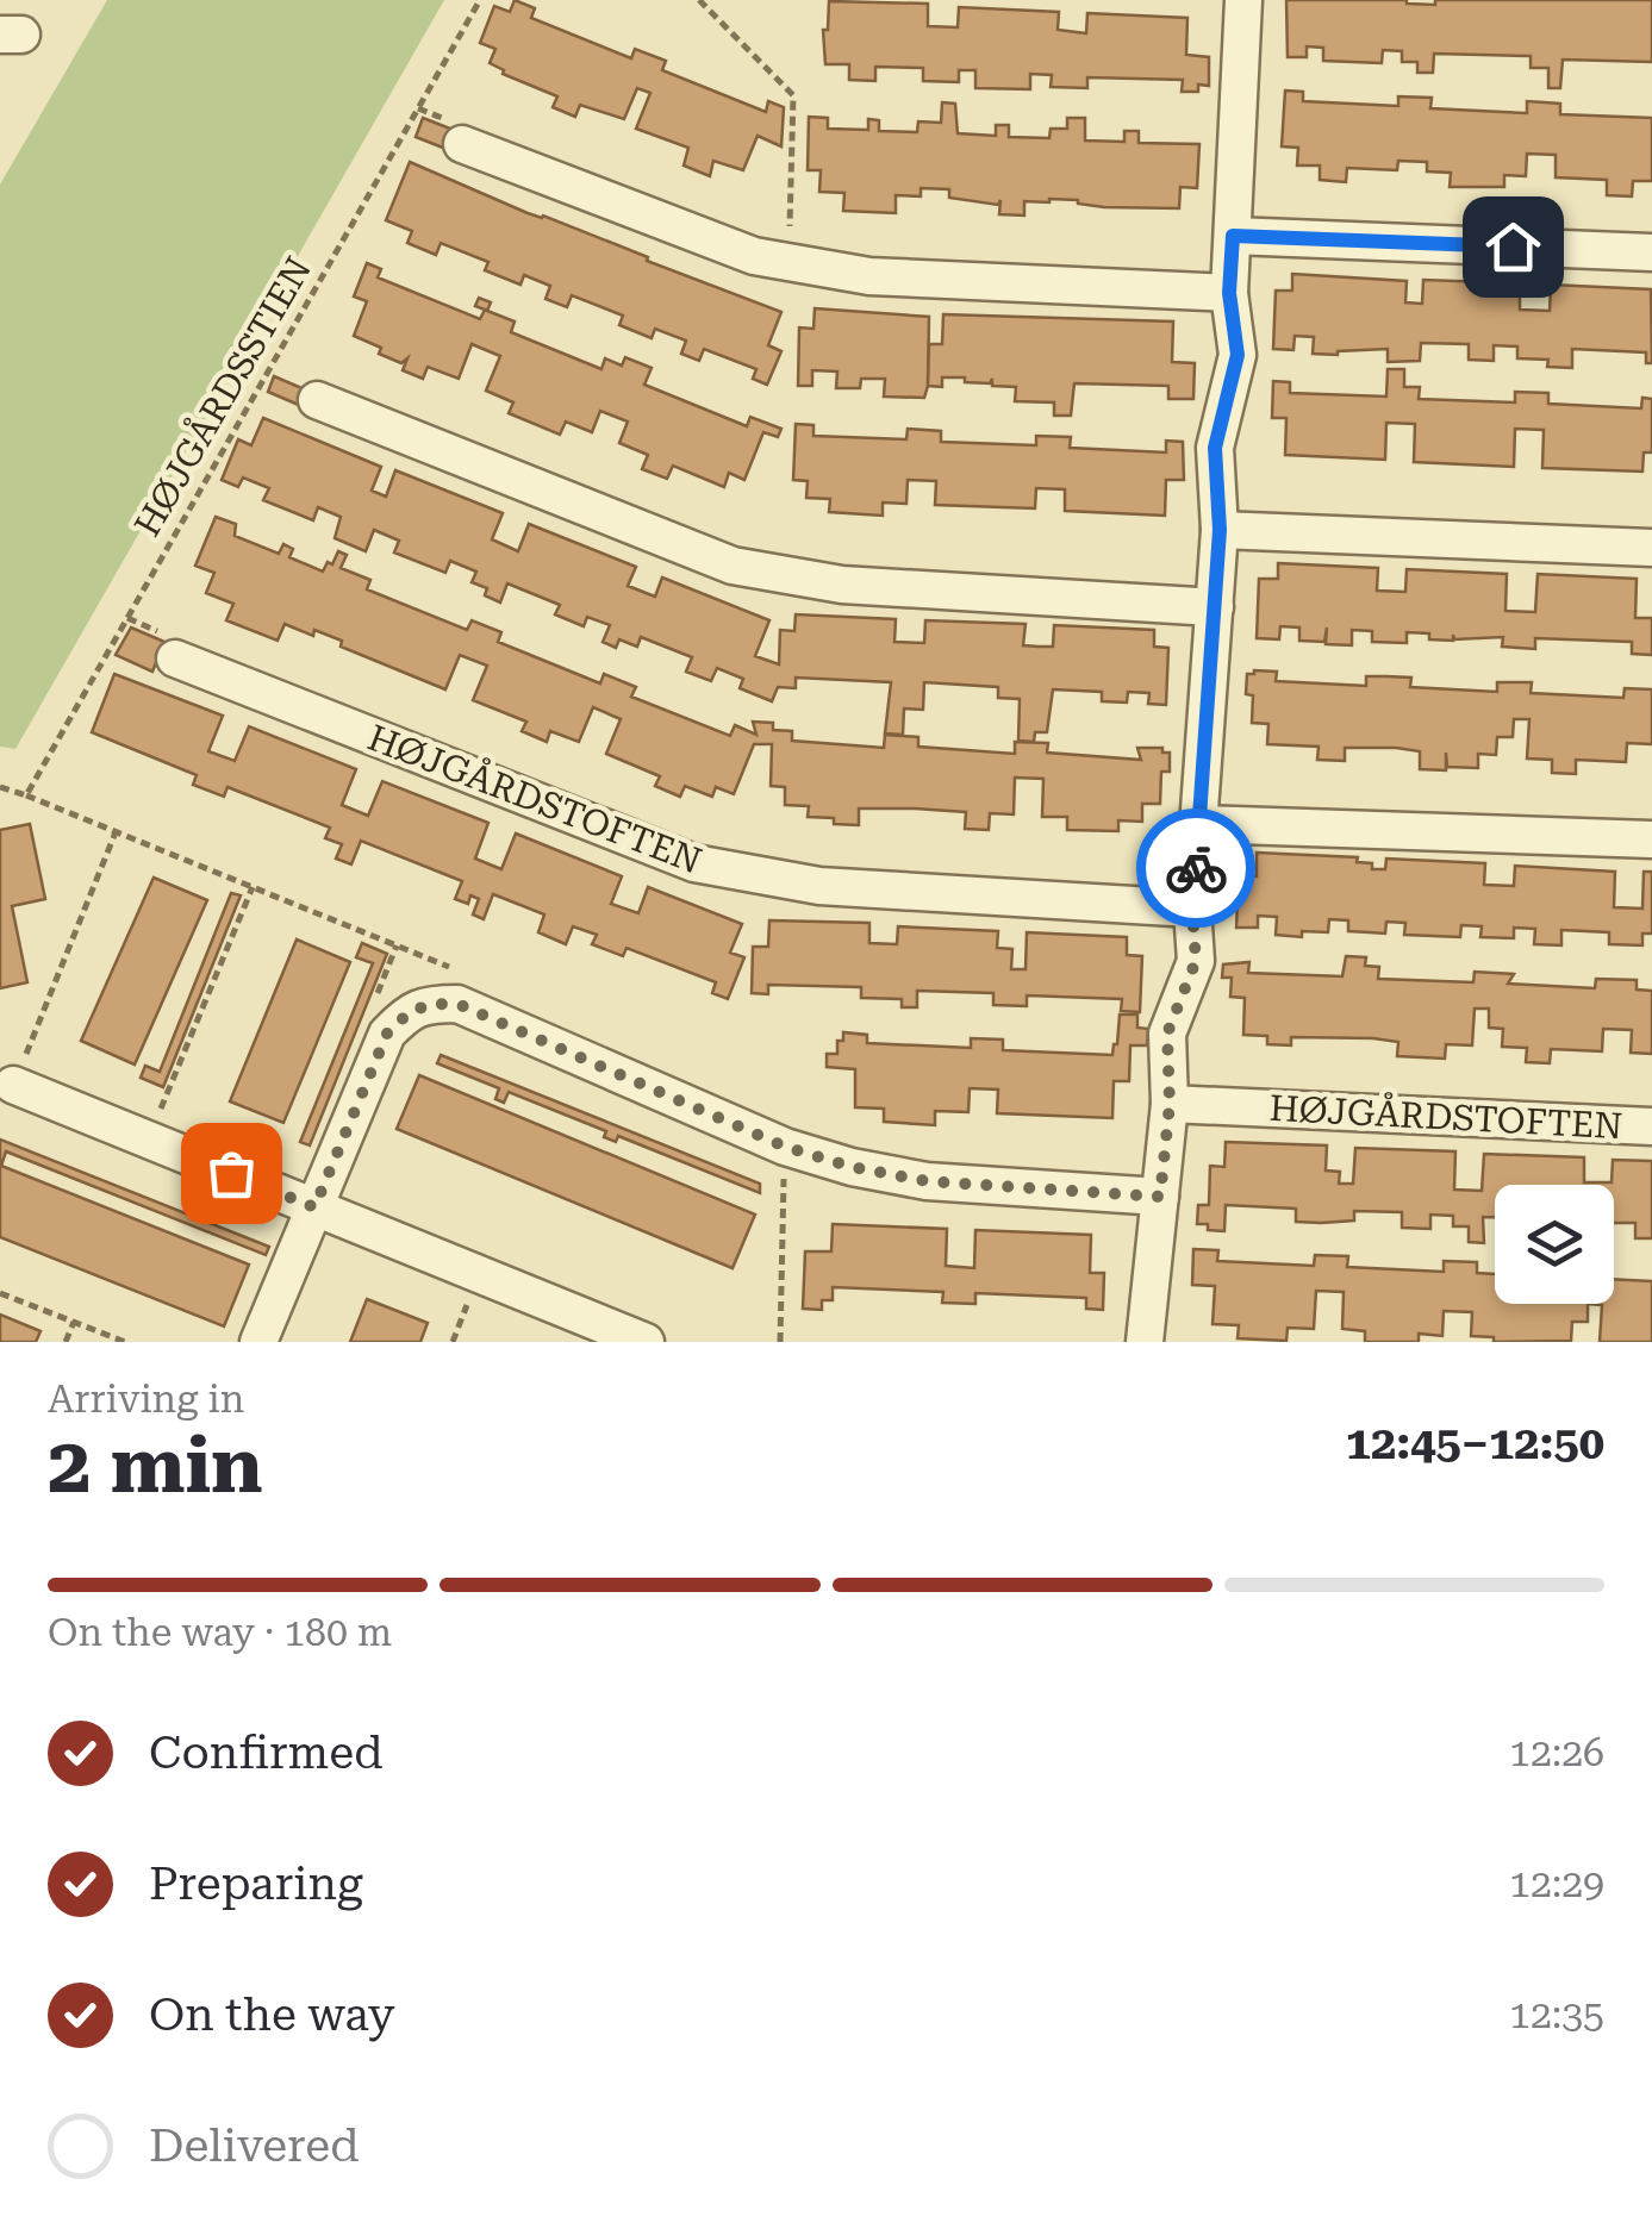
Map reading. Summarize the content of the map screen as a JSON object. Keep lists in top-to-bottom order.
{
  "streets": {
    "street": ["HØJGÅRDSTOFTEN"],
    "path": ["HØJGÅRDSSTIEN"]
  },
  "page": {
    "heading": ["2 min", "Arriving in", "12:45–12:50"],
    "bar": "On the way · 180 m",
    "list": [
      ["Confirmed", "12:26"],
      ["Preparing", "12:29"],
      ["On the way", "12:35"],
      "Delivered"
    ]
  }
}
